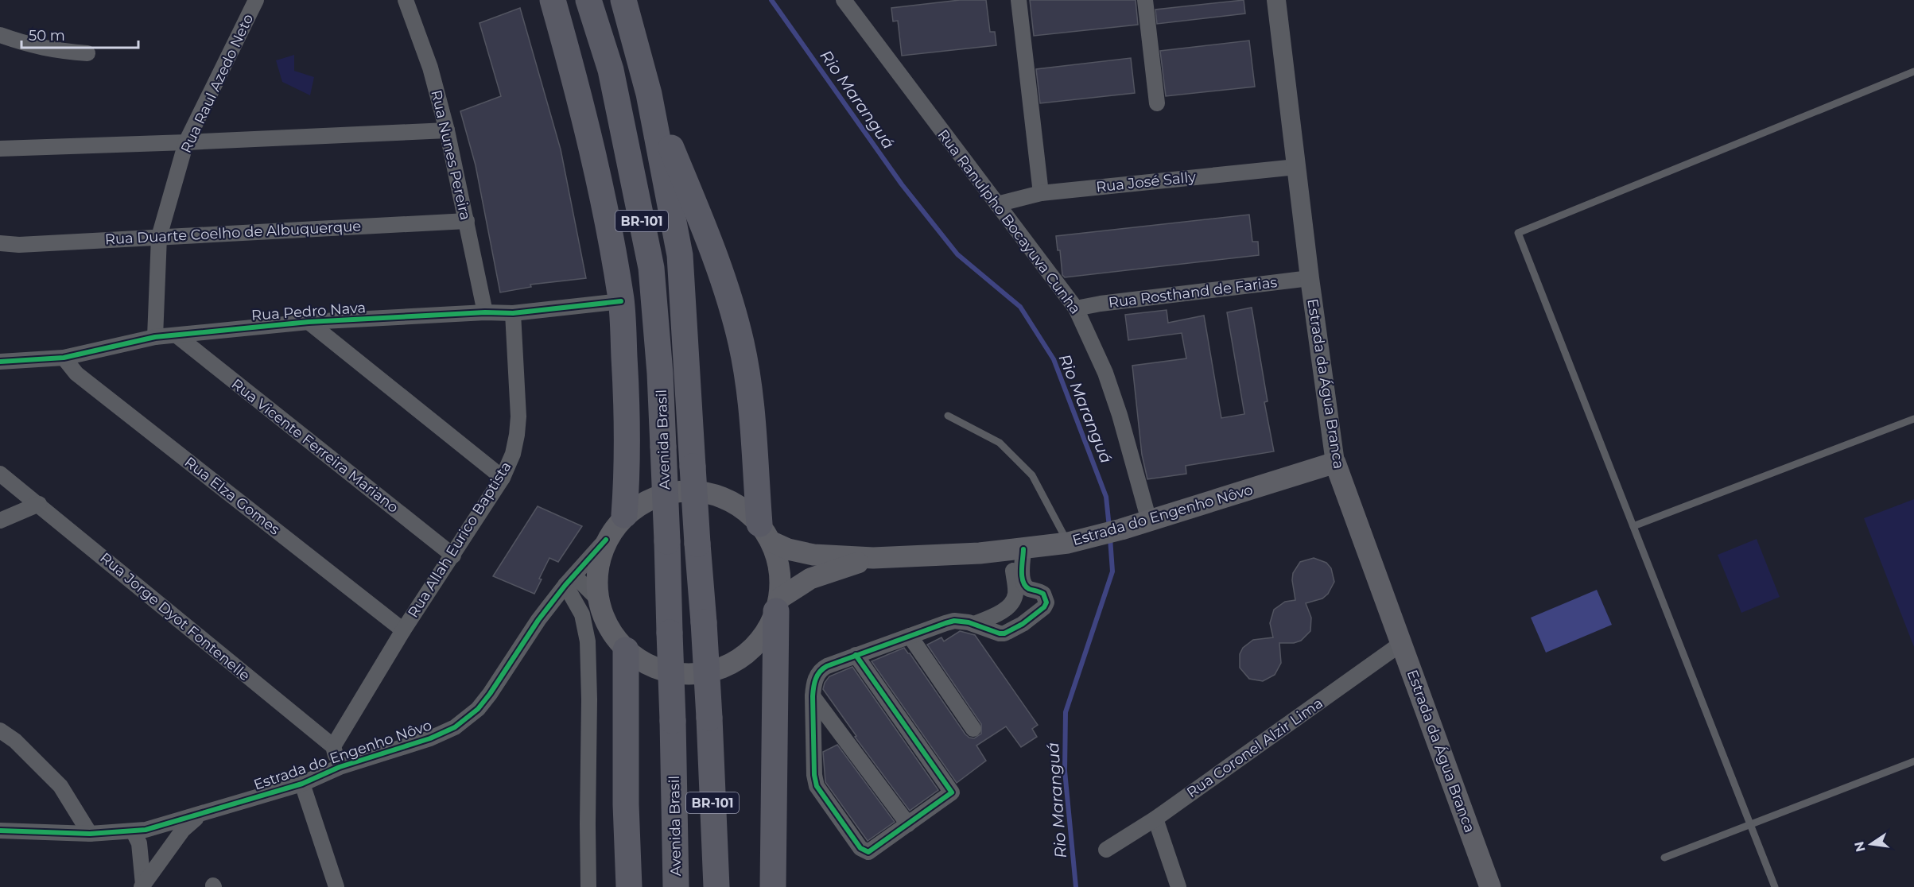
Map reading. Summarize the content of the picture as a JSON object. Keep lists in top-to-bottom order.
{
  "streets": {
    "highway": ["BR-101", "Avenida Brasil"],
    "main road": ["Estrada da Água Branca", "Estrada do Engenho Nôvo"],
    "street": [
      "Rua Raul Azedo Neto",
      "Rua Nunes Pereira",
      "Rua José Sally",
      "Rua Ranulpho Bocayuva Cunha",
      "Rua Duarte Coelho de Albuquerque",
      "Rua Rosthand de Farias",
      "Rua Pedro Nava",
      "Rua Vicente Ferreira Mariano",
      "Rua Elza Gomes",
      "Rua Allah Eurico Baptista",
      "Rua Jorge Dyot Fontenelle",
      "Rua Coronel Alzir Lima"
    ]
  },
  "crossings": [
    ["Rua Raul Azedo Neto", "Rua Duarte Coelho de Albuquerque"],
    ["Rua Raul Azedo Neto", "Rua Pedro Nava"],
    ["Rua Nunes Pereira", "Rua Duarte Coelho de Albuquerque"],
    ["Rua Nunes Pereira", "Rua Pedro Nava"],
    ["Rua José Sally", "Rua Ranulpho Bocayuva Cunha"],
    ["Rua José Sally", "Estrada da Água Branca"],
    ["Rua Ranulpho Bocayuva Cunha", "Rua Rosthand de Farias"],
    ["Rua Ranulpho Bocayuva Cunha", "Estrada do Engenho Nôvo"],
    ["Rua Rosthand de Farias", "Estrada da Água Branca"],
    ["Rua Pedro Nava", "Rua Vicente Ferreira Mariano"],
    ["Rua Pedro Nava", "Rua Elza Gomes"],
    ["Rua Pedro Nava", "Rua Allah Eurico Baptista"],
    ["Estrada da Água Branca", "Estrada do Engenho Nôvo"],
    ["Estrada da Água Branca", "Rua Coronel Alzir Lima"],
    ["Rua Vicente Ferreira Mariano", "Rua Allah Eurico Baptista"],
    ["Rua Elza Gomes", "Rua Allah Eurico Baptista"],
    ["Rua Allah Eurico Baptista", "Rua Jorge Dyot Fontenelle"]
  ],
  "water": ["Rio Maranguá"],
  "scale_bar": "50 m",
  "north": "left"
}
